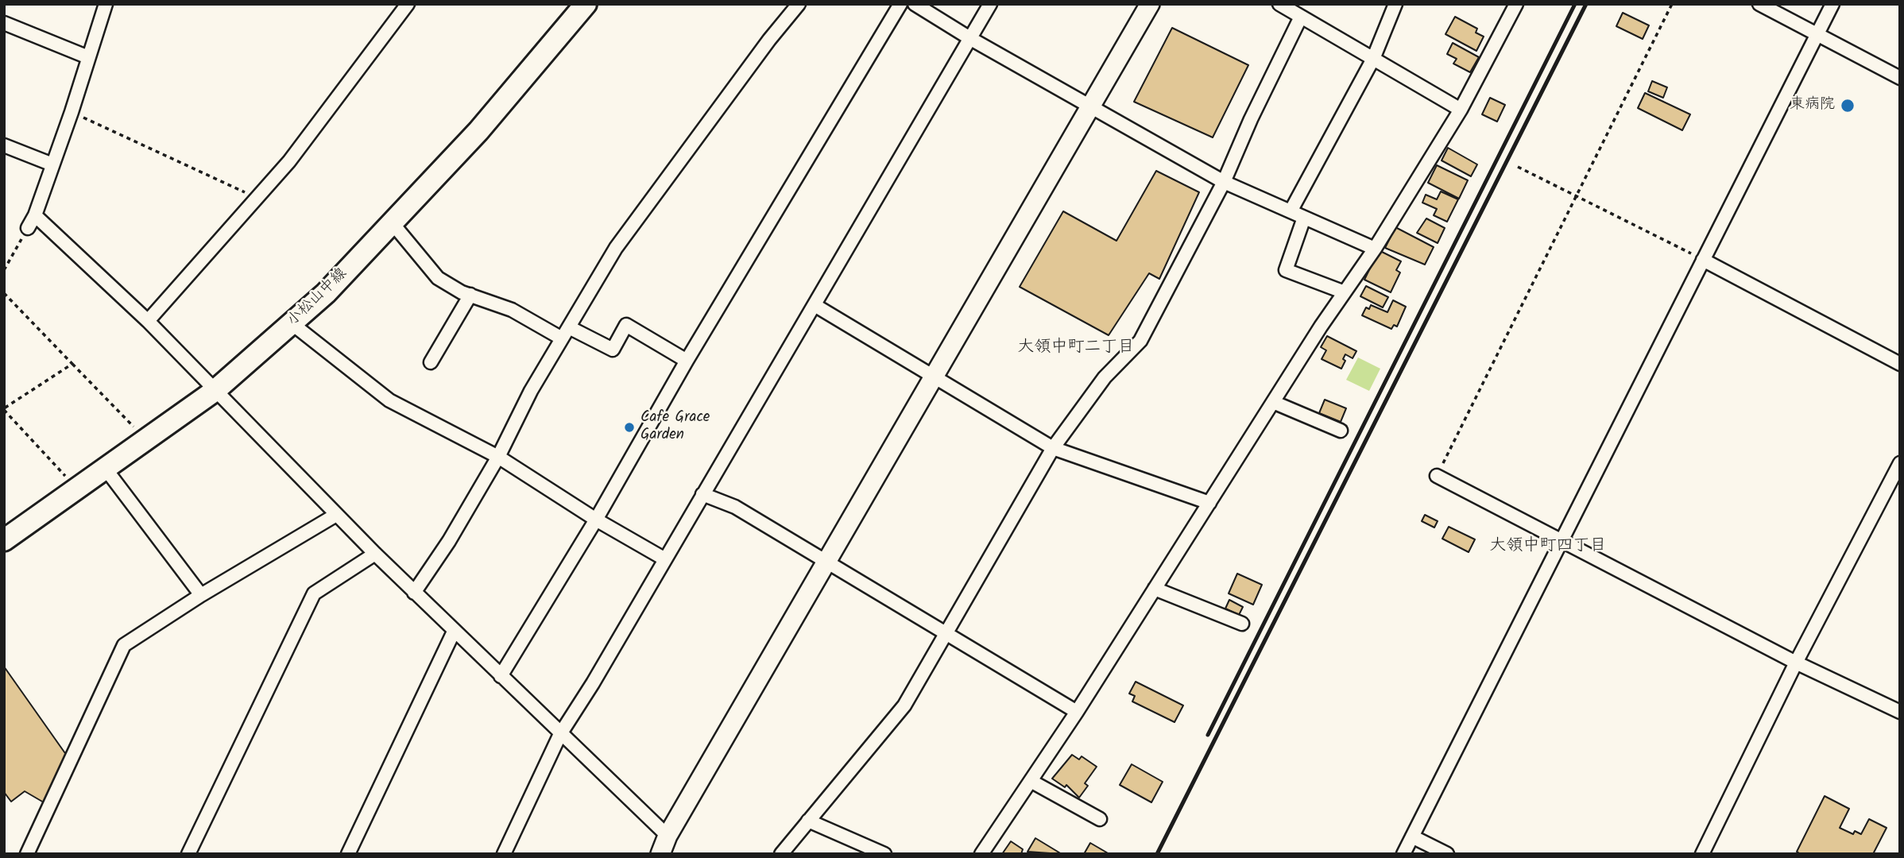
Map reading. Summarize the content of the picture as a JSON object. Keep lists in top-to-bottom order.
{
  "streets": {
    "main road": ["小松山中線"]
  },
  "districts": ["大領中町二丁目", "大領中町四丁目"],
  "places": ["東病院", "Cafe Grace Garden"]
}
